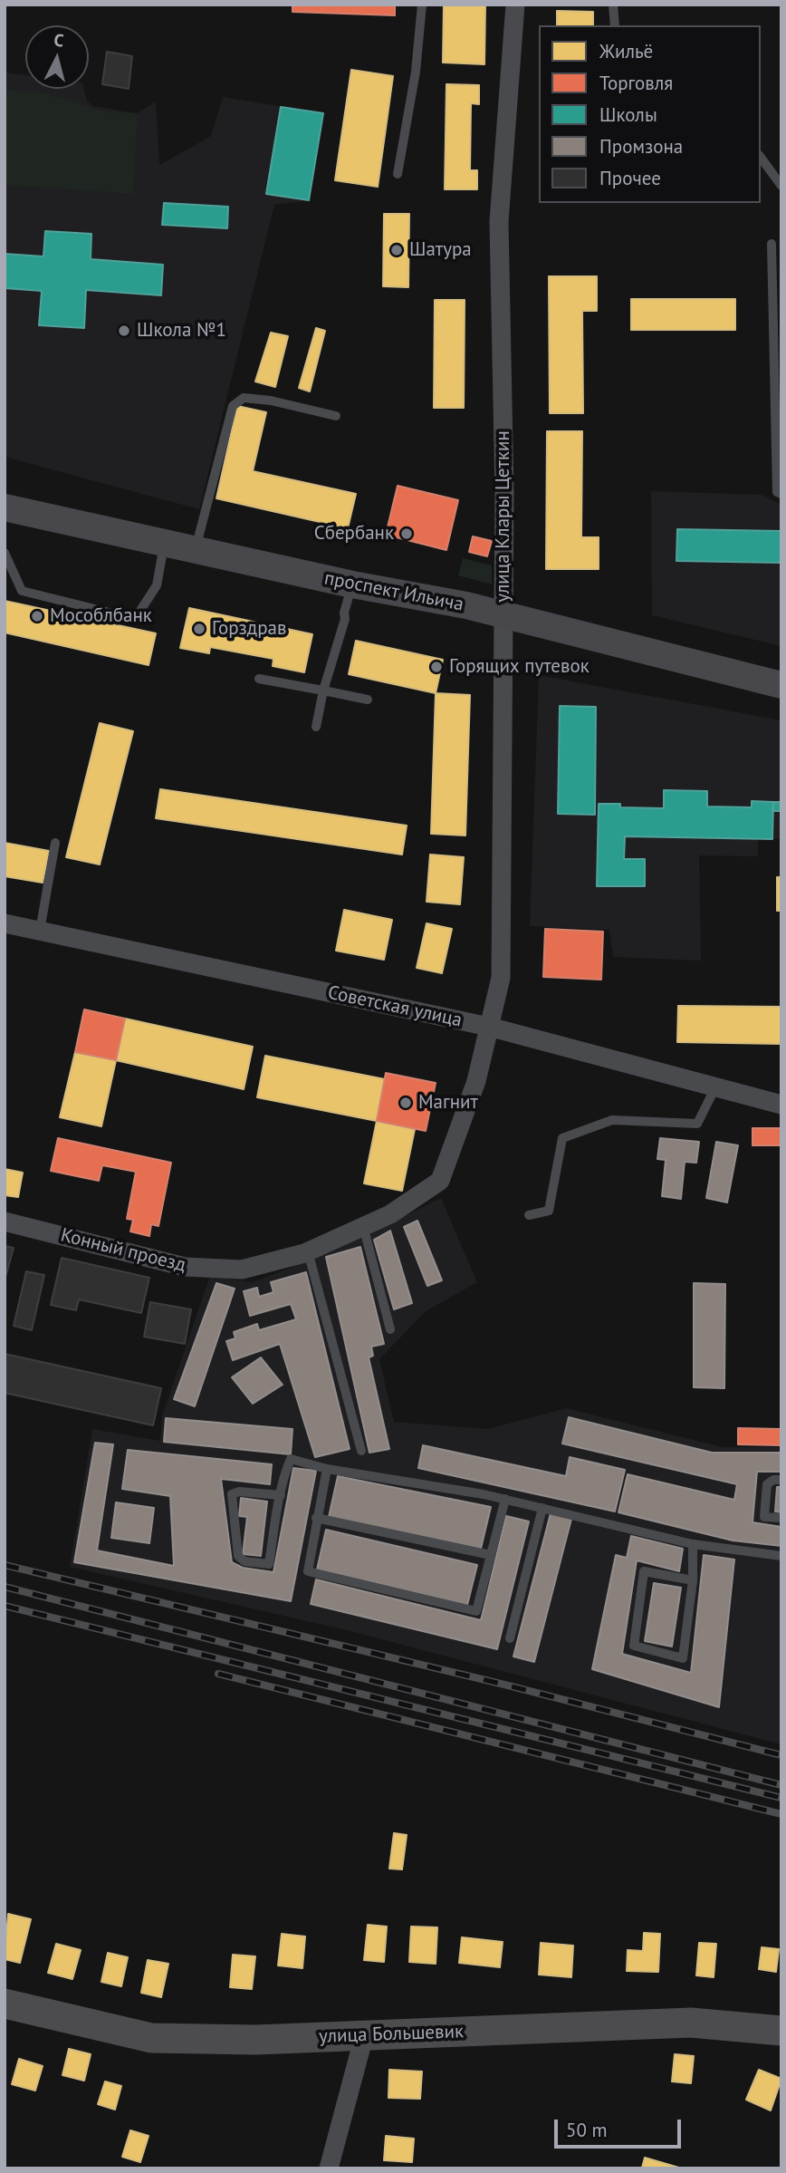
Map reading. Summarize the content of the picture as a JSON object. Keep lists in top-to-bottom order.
{
  "streets": {
    "main road": ["улица Большевик"],
    "street": [
      "улица Клары Цеткин",
      "проспект Ильича",
      "Советская улица",
      "Конный проезд"
    ]
  },
  "crossings": [
    ["улица Клары Цеткин", "проспект Ильича"],
    ["улица Клары Цеткин", "Советская улица"],
    ["улица Клары Цеткин", "Конный проезд"],
    ["Советская улица", "Конный проезд"]
  ],
  "places": [
    "Шатура",
    "Школа №1",
    "Сбербанк",
    "Мособлбанк",
    "Горздрав",
    "Горящих путевок",
    "Магнит"
  ],
  "legend": [
    "Жильё",
    "Торговля",
    "Школы",
    "Промзона",
    "Прочее"
  ],
  "scale_bar": "50 m",
  "north": "top"
}
